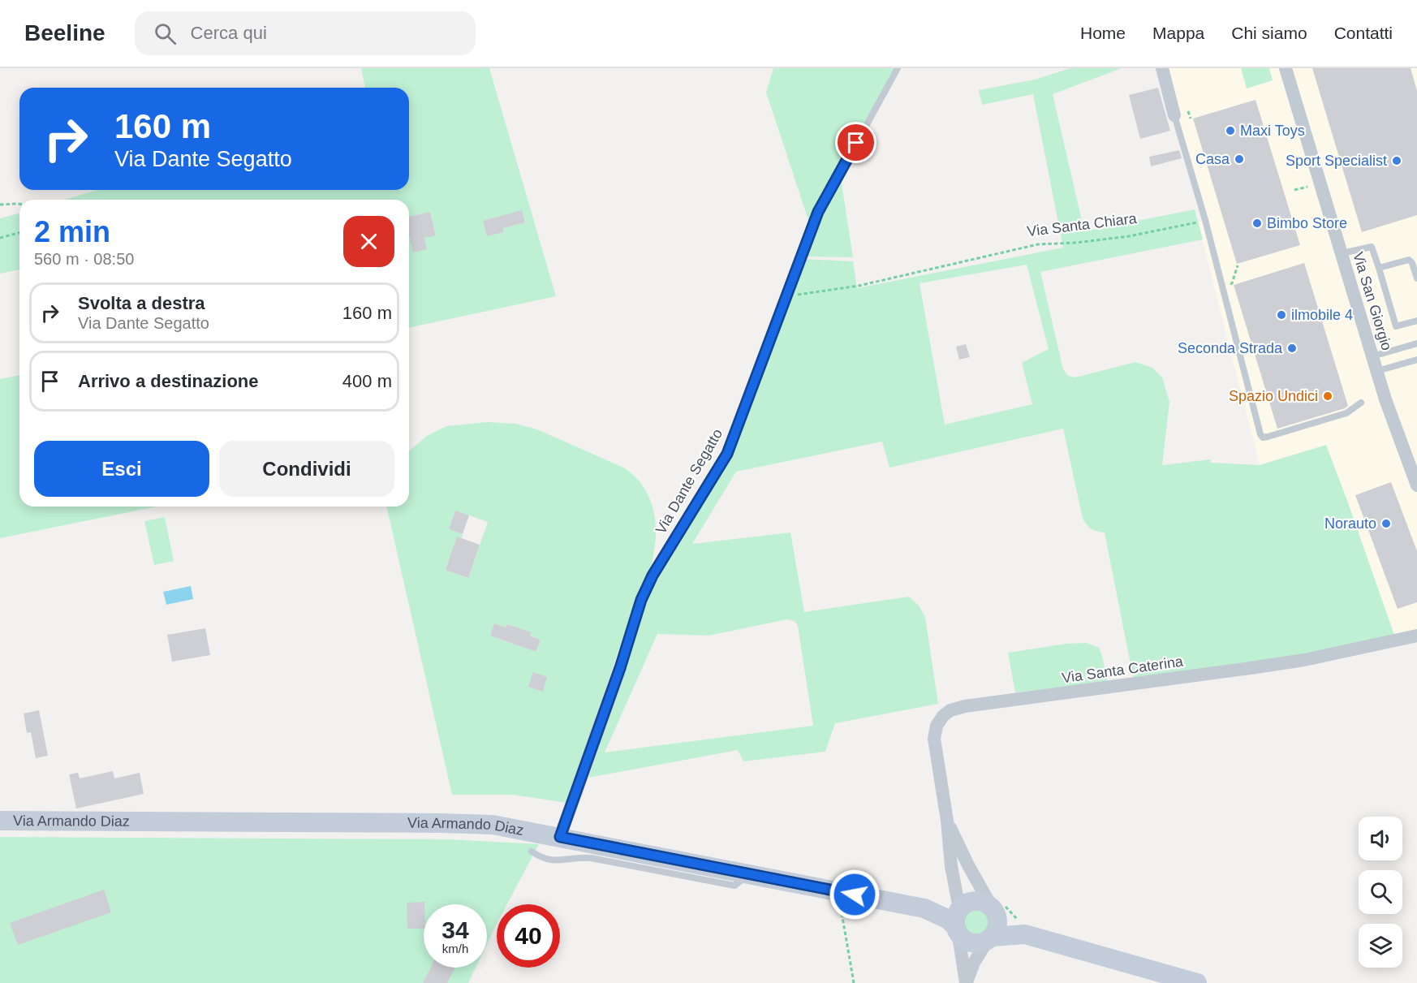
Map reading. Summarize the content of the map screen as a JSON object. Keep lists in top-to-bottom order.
{
  "streets": {
    "street": [
      "Via San Giorgio",
      "Via Dante Segatto",
      "Via Santa Caterina",
      "Via Armando Diaz"
    ],
    "path": ["Via Santa Chiara"]
  },
  "crossings": [
    ["Via Dante Segatto", "Via Armando Diaz"],
    ["Via Santa Caterina", "Via Armando Diaz"]
  ],
  "places": [
    "Maxi Toys",
    "Casa",
    "Sport Specialist",
    "Bimbo Store",
    "ilmobile 4",
    "Seconda Strada",
    "Spazio Undici",
    "Norauto"
  ],
  "page": {
    "header": "Beeline",
    "search": "Cerca qui",
    "nav": [
      "Home",
      "Mappa",
      "Chi siamo",
      "Contatti"
    ],
    "turn": ["160 m", "Via Dante Segatto"],
    "heading": ["2 min", "560 m · 08:50"],
    "list": [
      {
        "name": "Svolta a destra",
        "note": "Via Dante Segatto",
        "value": "160 m"
      },
      {
        "name": "Arrivo a destinazione",
        "value": "400 m"
      }
    ],
    "buttons": ["Esci", "Condividi"],
    "speed": "34 km/h",
    "limit": "40"
  }
}
